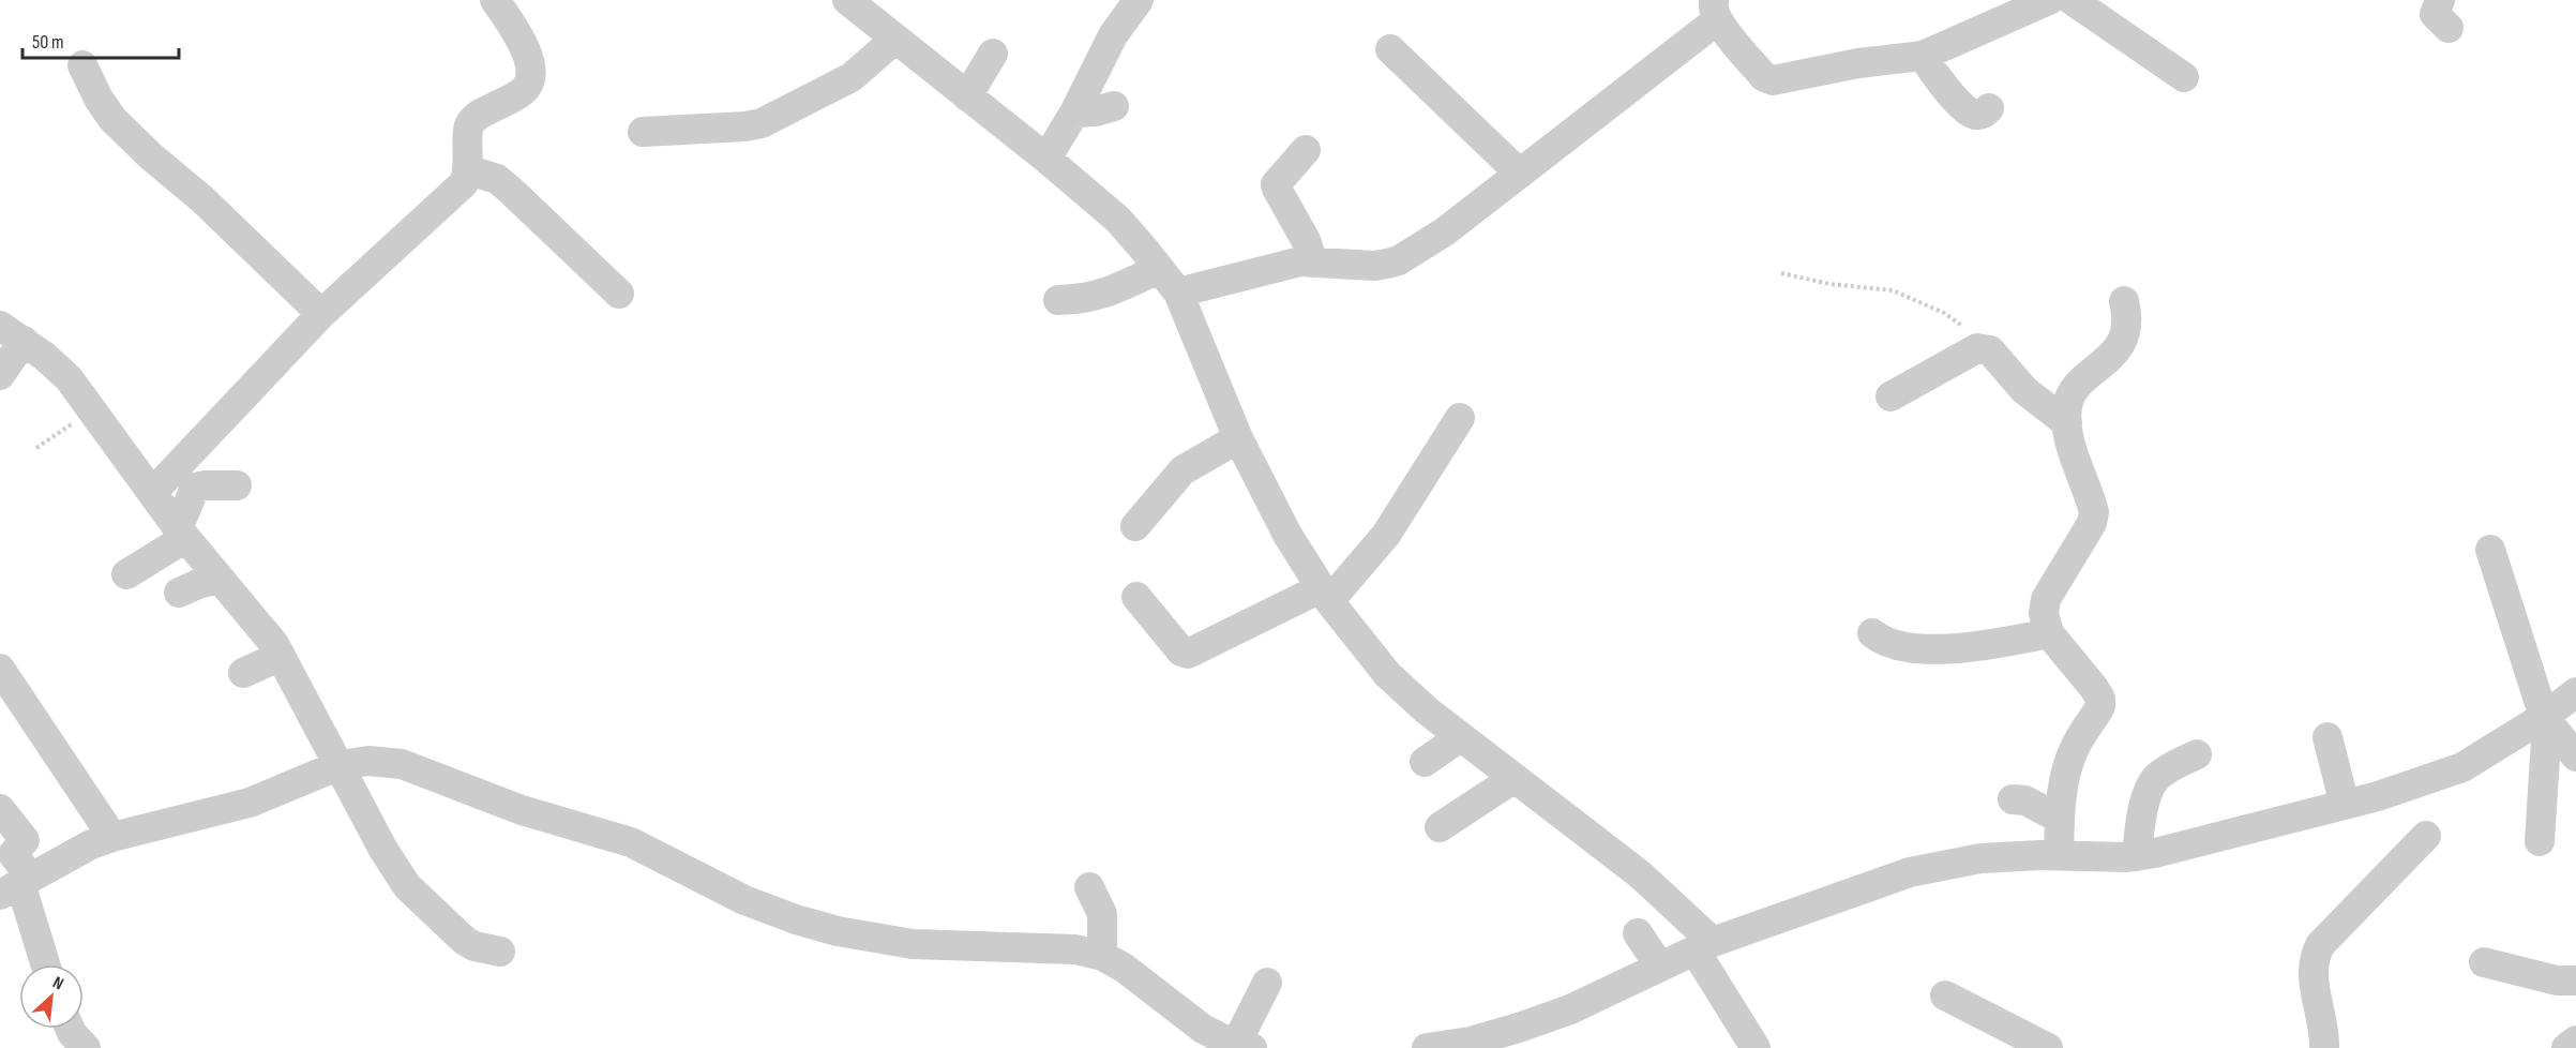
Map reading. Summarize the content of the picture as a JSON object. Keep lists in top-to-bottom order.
{
  "scale_bar": "50 m",
  "north": "top right"
}
